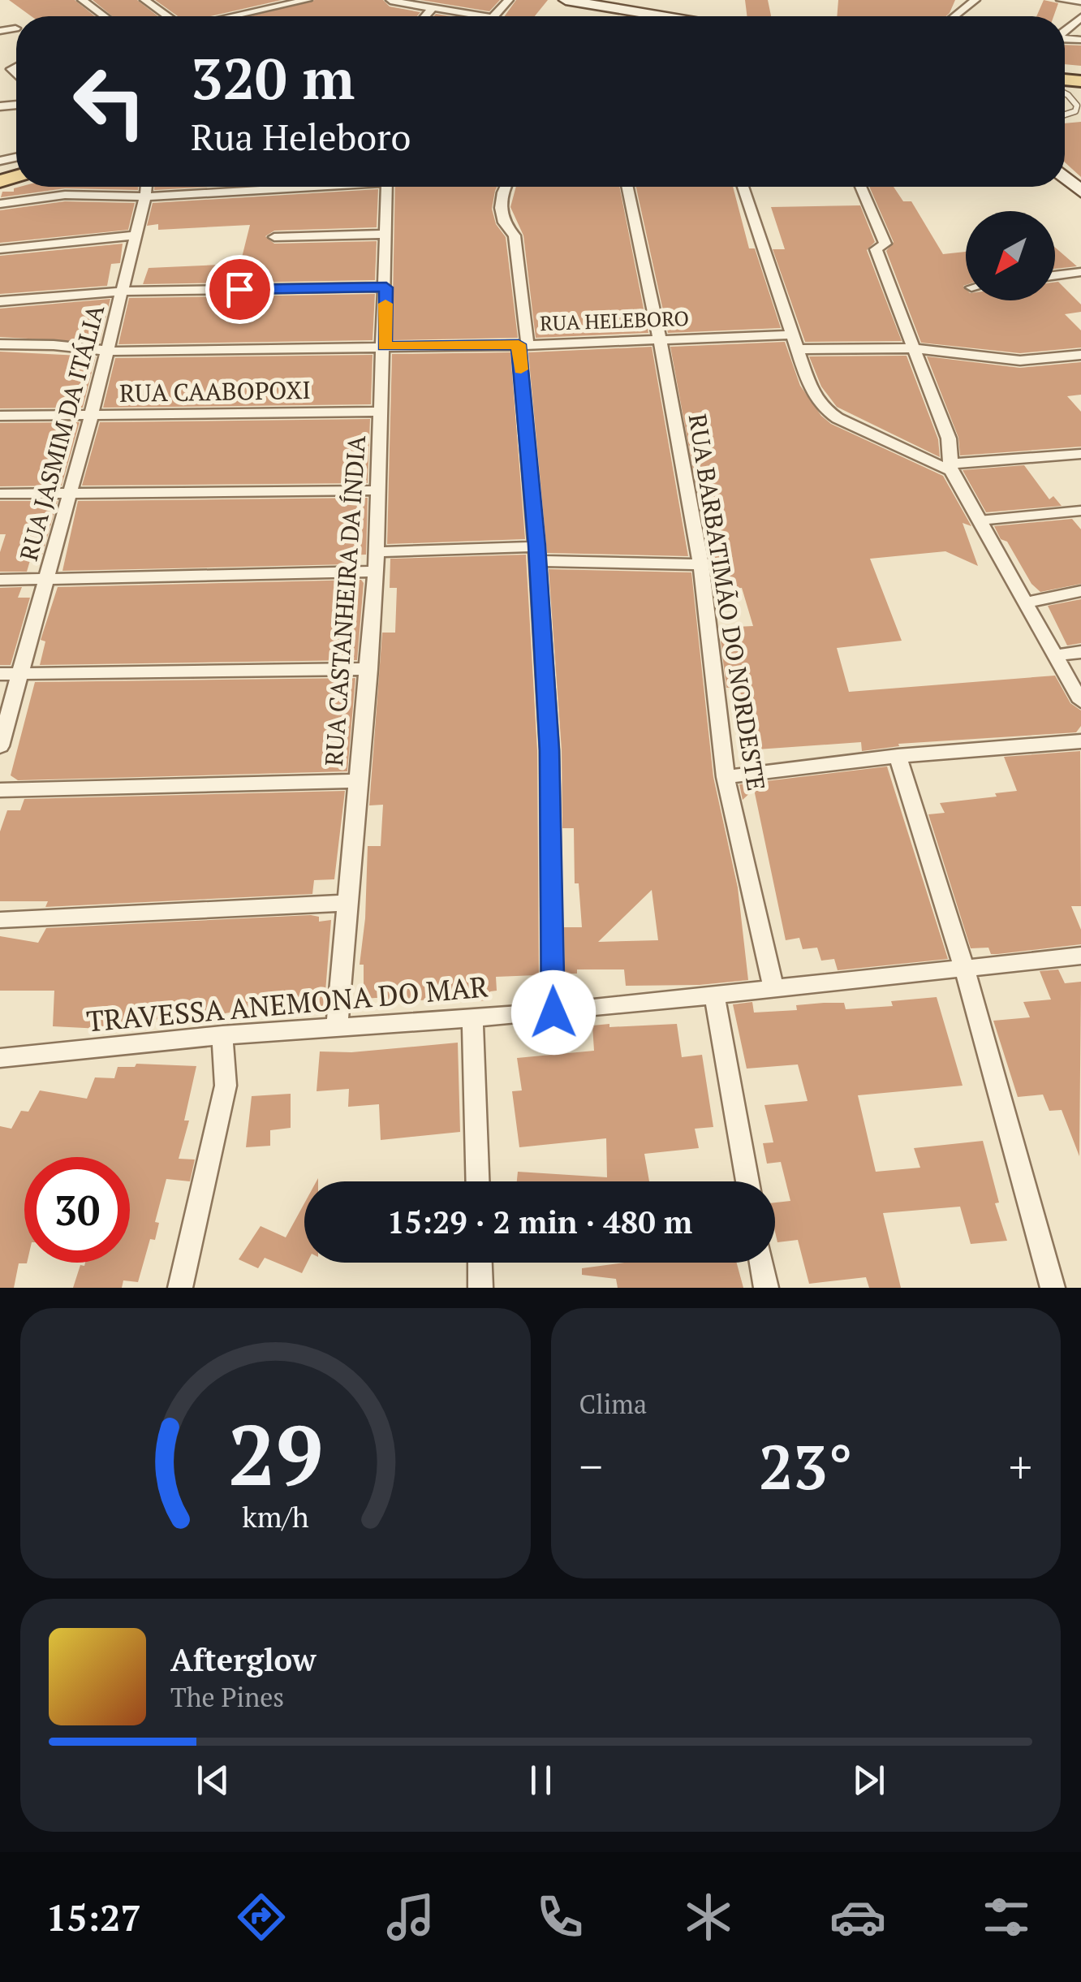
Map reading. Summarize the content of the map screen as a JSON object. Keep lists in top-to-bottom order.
{
  "streets": {
    "street": [
      "RUA HELEBORO",
      "RUA CAABOPOXI",
      "RUA JASMIM DA ITÁLIA",
      "RUA CASTANHEIRA DA ÍNDIA",
      "RUA BARBATIMÃO DO NORDESTE",
      "TRAVESSA ANEMONA DO MAR"
    ]
  },
  "crossings": [
    ["RUA HELEBORO", "RUA JASMIM DA ITÁLIA"],
    ["RUA HELEBORO", "RUA CASTANHEIRA DA ÍNDIA"],
    ["RUA HELEBORO", "RUA BARBATIMÃO DO NORDESTE"],
    ["RUA CAABOPOXI", "RUA JASMIM DA ITÁLIA"],
    ["RUA CAABOPOXI", "RUA CASTANHEIRA DA ÍNDIA"],
    ["RUA CASTANHEIRA DA ÍNDIA", "TRAVESSA ANEMONA DO MAR"],
    ["RUA BARBATIMÃO DO NORDESTE", "TRAVESSA ANEMONA DO MAR"]
  ],
  "north": "bottom left",
  "page": {
    "turn": ["320 m", "Rua Heleboro"],
    "limit": "30",
    "trip": "15:29 · 2 min · 480 m",
    "tile": "Clima",
    "heat": ["−", "23°", "+"],
    "song": ["Afterglow", "The Pines"],
    "tabs": "15:27",
    "gauge": ["29", "km/h"]
  }
}
